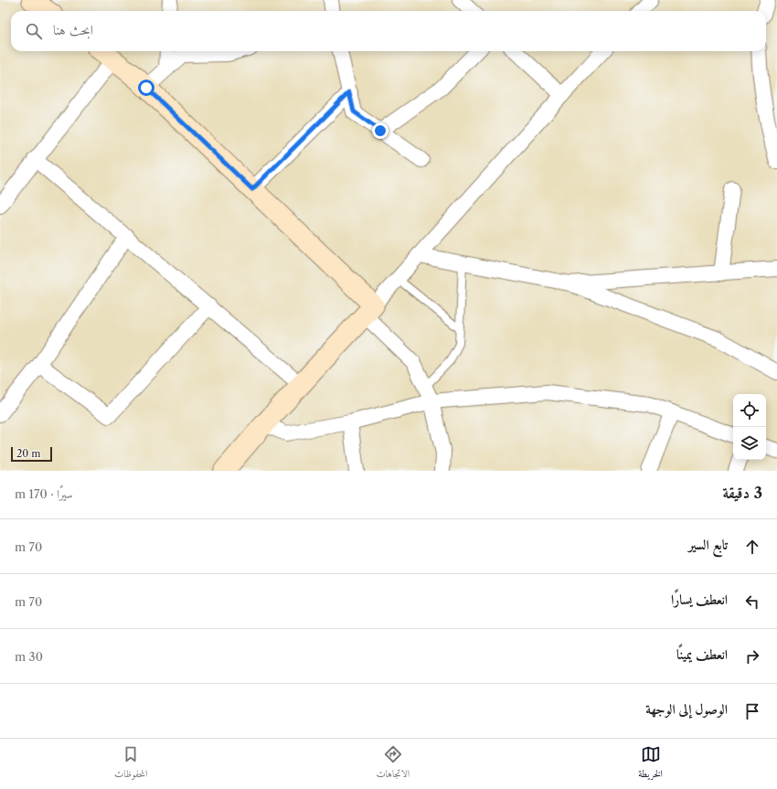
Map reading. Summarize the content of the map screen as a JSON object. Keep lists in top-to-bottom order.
{
  "scale_bar": "20 m",
  "page": {
    "search": "ابحث هنا",
    "scale": "20 m",
    "heading": ["3 دقيقة", "سيرًا · 170 m"],
    "list": [
      ["تابع السير", "70 m"],
      ["انعطف يسارًا", "70 m"],
      ["انعطف يمينًا", "30 m"],
      "الوصول إلى الوجهة"
    ],
    "nav": ["الخريطة", "الاتجاهات", "المحفوظات"]
  }
}
